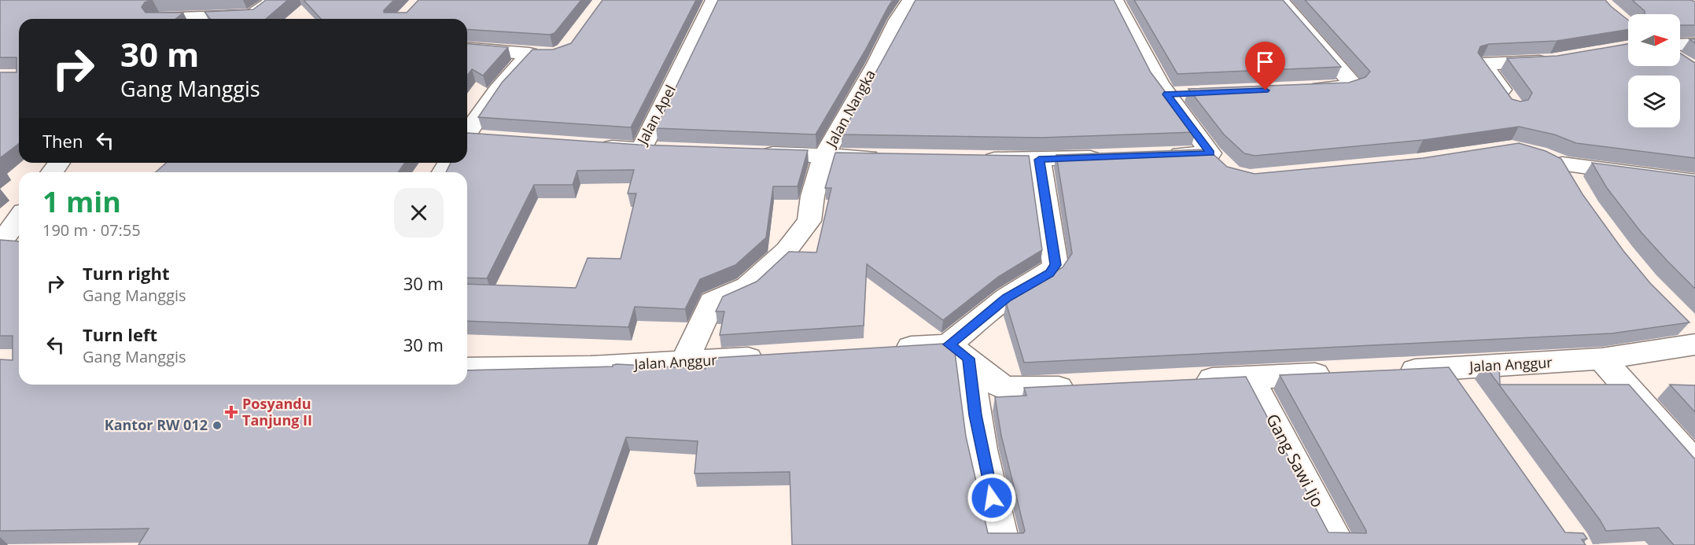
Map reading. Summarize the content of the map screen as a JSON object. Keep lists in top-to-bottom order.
{
  "streets": {
    "street": [
      "Jalan Nangka",
      "Jalan Apel",
      "Jalan Anggur",
      "Gang Sawi Ijo"
    ]
  },
  "places": {
    "health": ["Posyandu Tanjung II"],
    "other": ["Kantor RW 012"]
  },
  "north": "right",
  "page": {
    "turn": ["30 m", "Gang Manggis"],
    "then": "Then",
    "heading": ["1 min", "190 m · 07:55"],
    "list": [
      {
        "name": "Turn right",
        "note": "Gang Manggis",
        "value": "30 m"
      },
      {
        "name": "Turn left",
        "note": "Gang Manggis",
        "value": "30 m"
      }
    ]
  }
}
